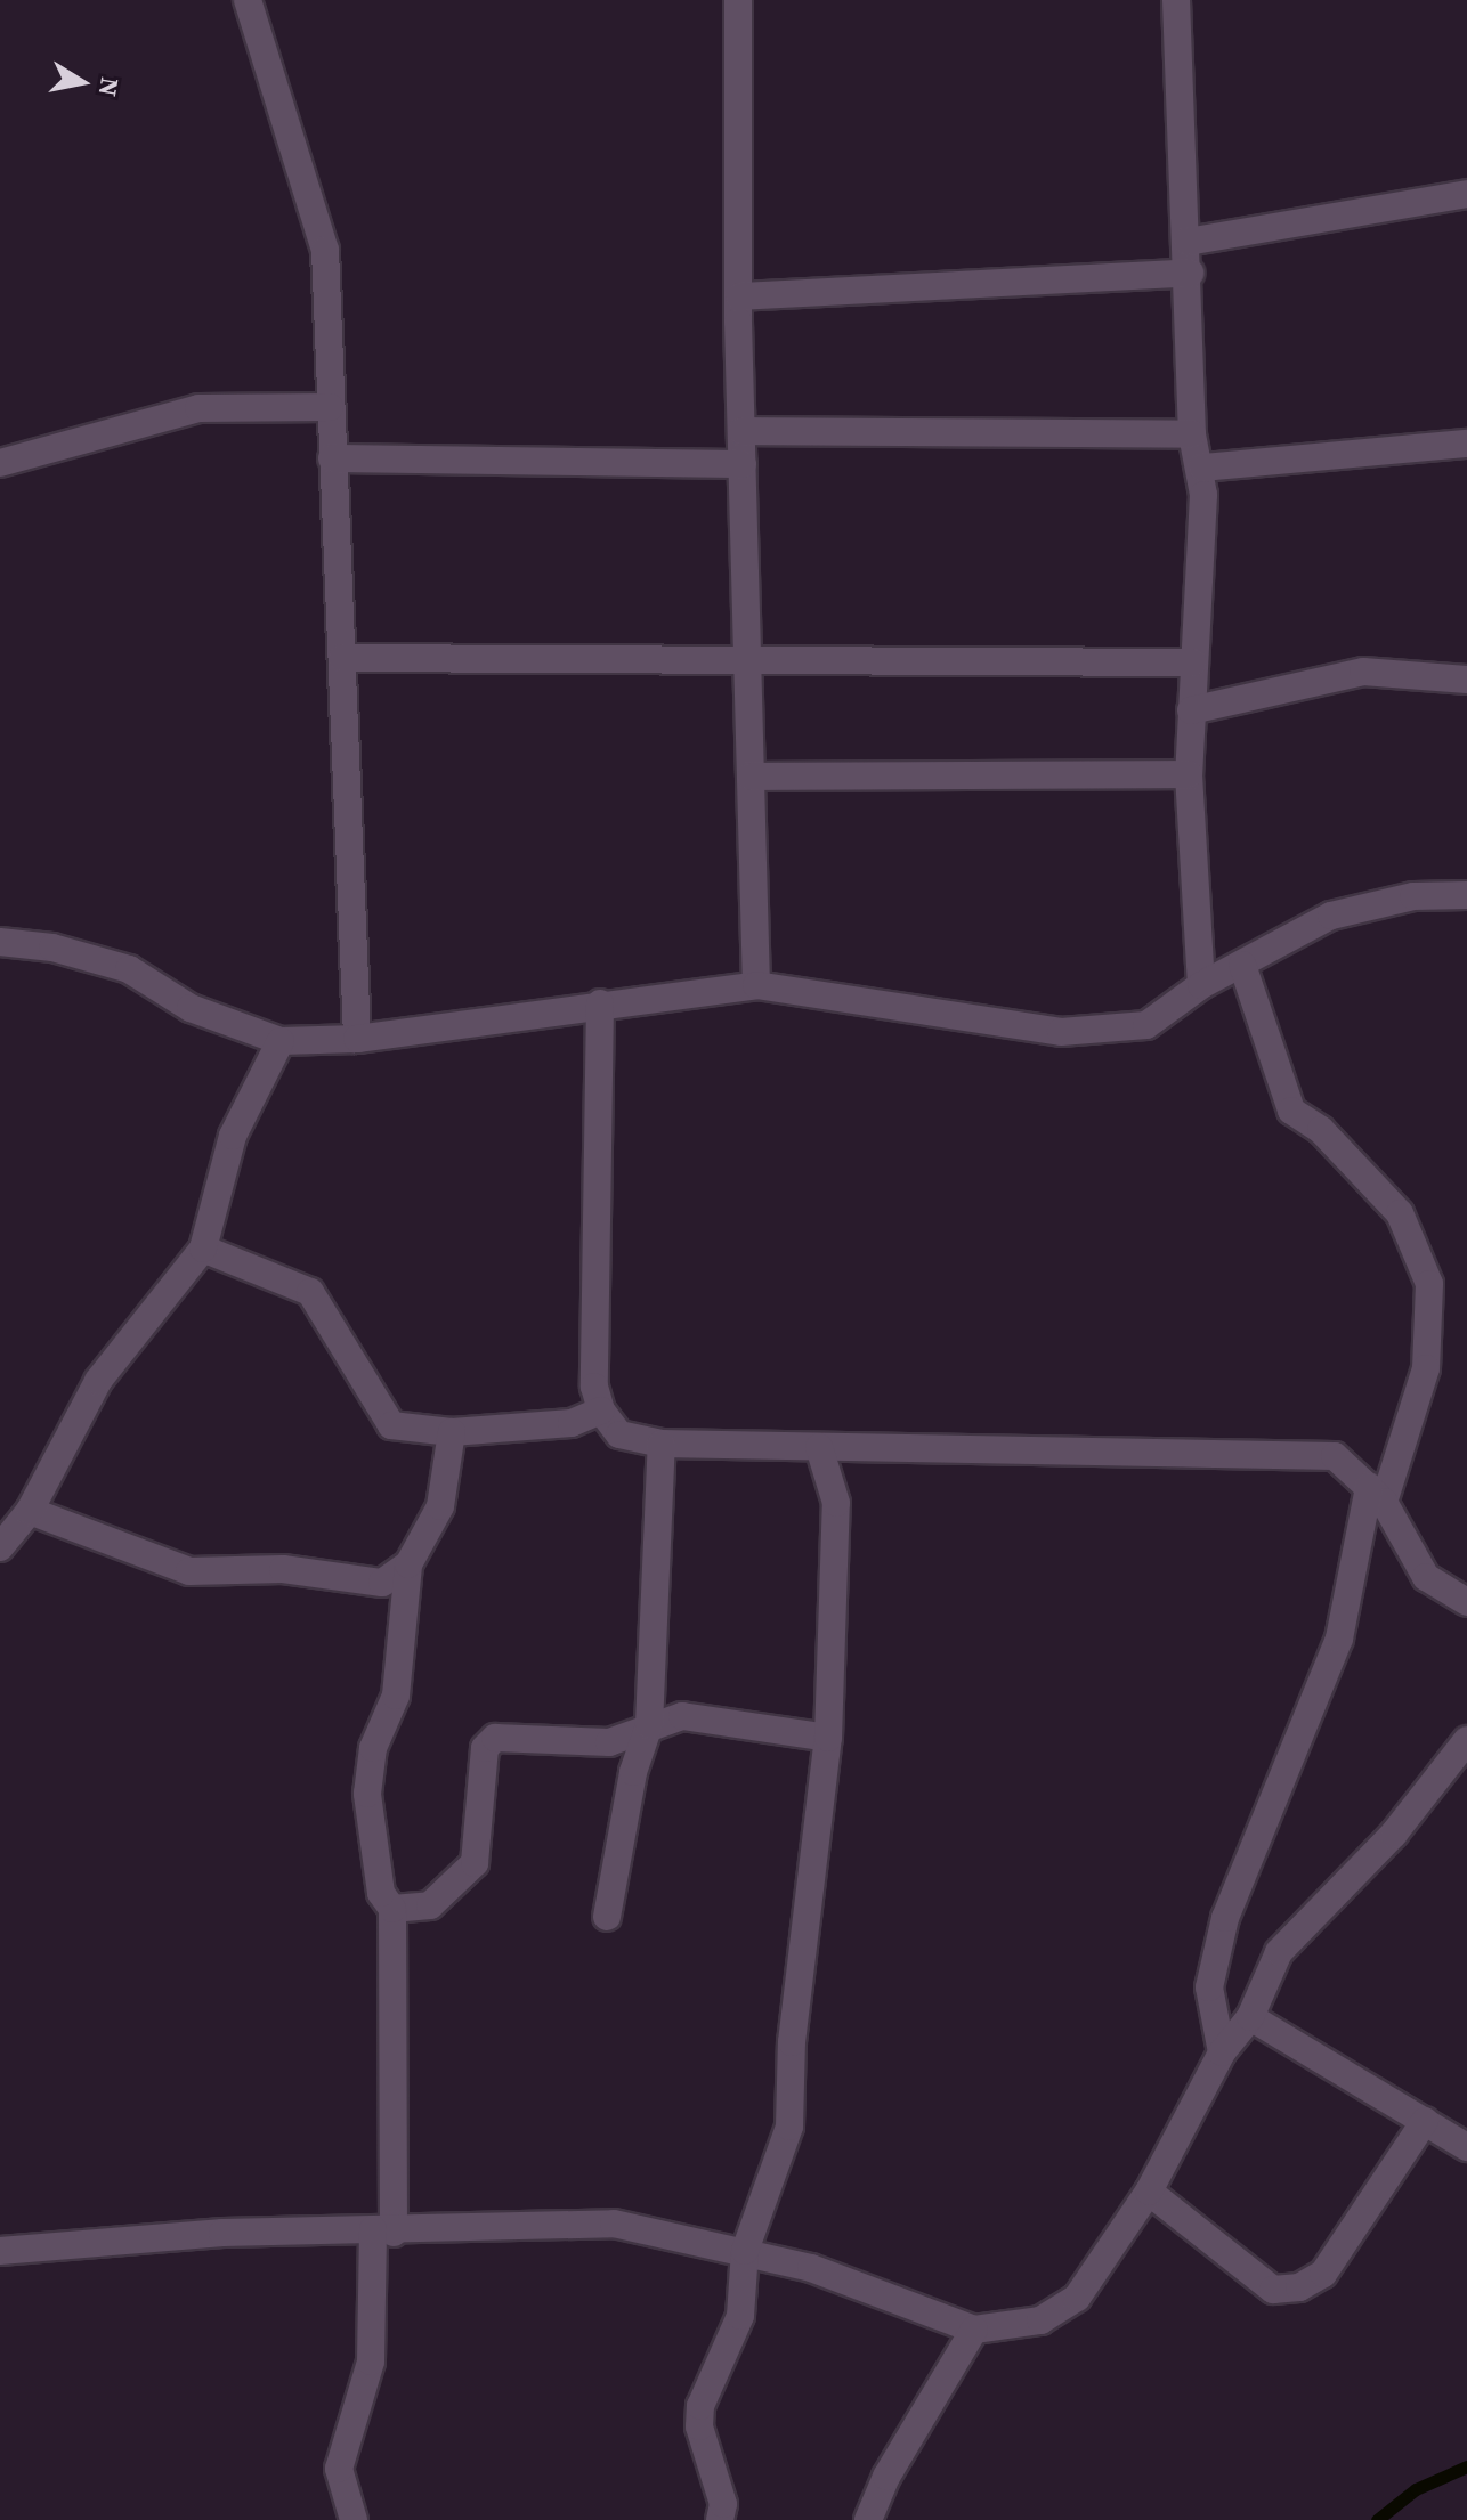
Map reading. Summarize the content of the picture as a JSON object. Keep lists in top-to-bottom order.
{
  "north": "right"
}
